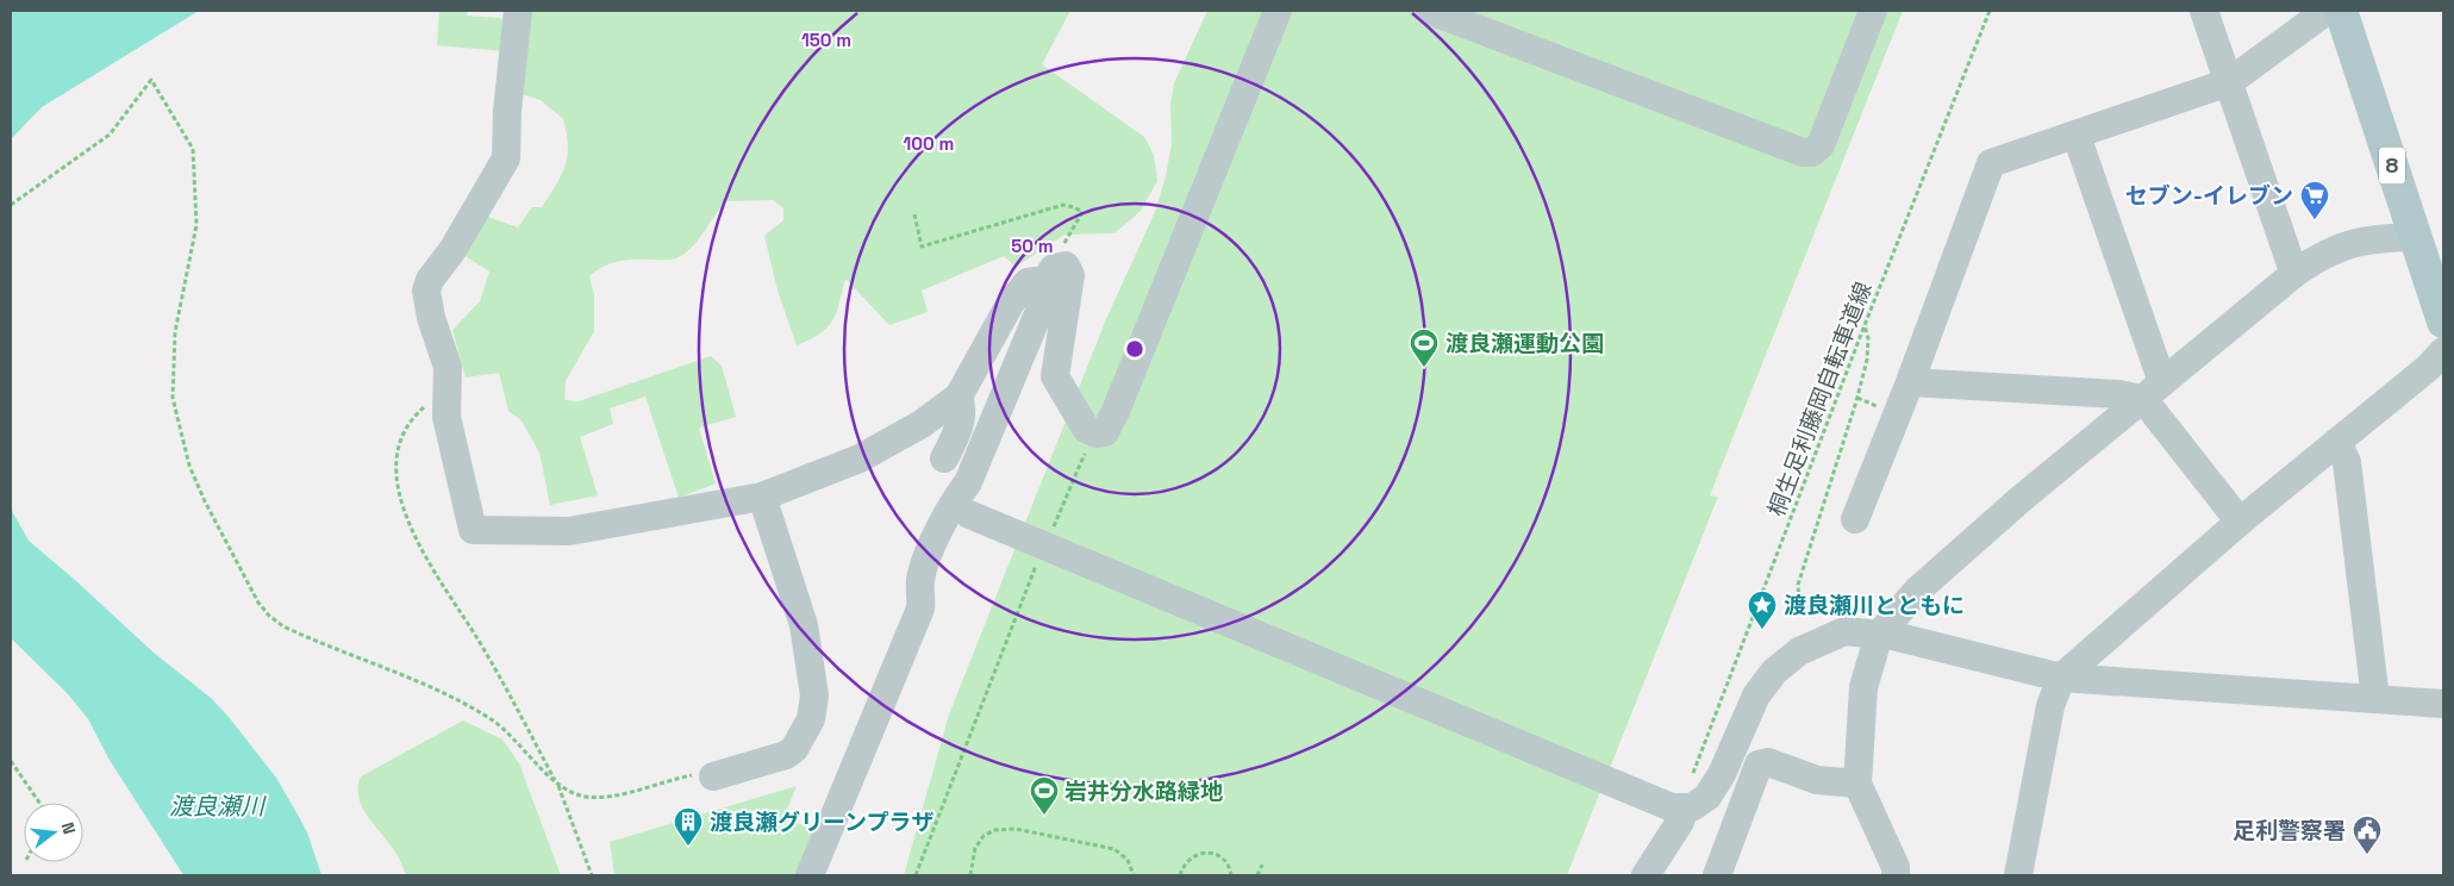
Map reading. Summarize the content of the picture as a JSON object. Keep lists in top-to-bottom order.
{
  "streets": {
    "main road": ["8"],
    "path": ["桐生足利藤岡自転車道線"]
  },
  "water": ["渡良瀬川"],
  "places": {
    "supermarket": ["セブン-イレブン"],
    "sports": ["渡良瀬運動公園", "岩井分水路緑地"],
    "place": ["渡良瀬川とともに"],
    "building": ["渡良瀬グリーンプラザ"],
    "public building": ["足利警察署"]
  },
  "north": "right",
  "rings": ["150 m", "100 m", "50 m"]
}
